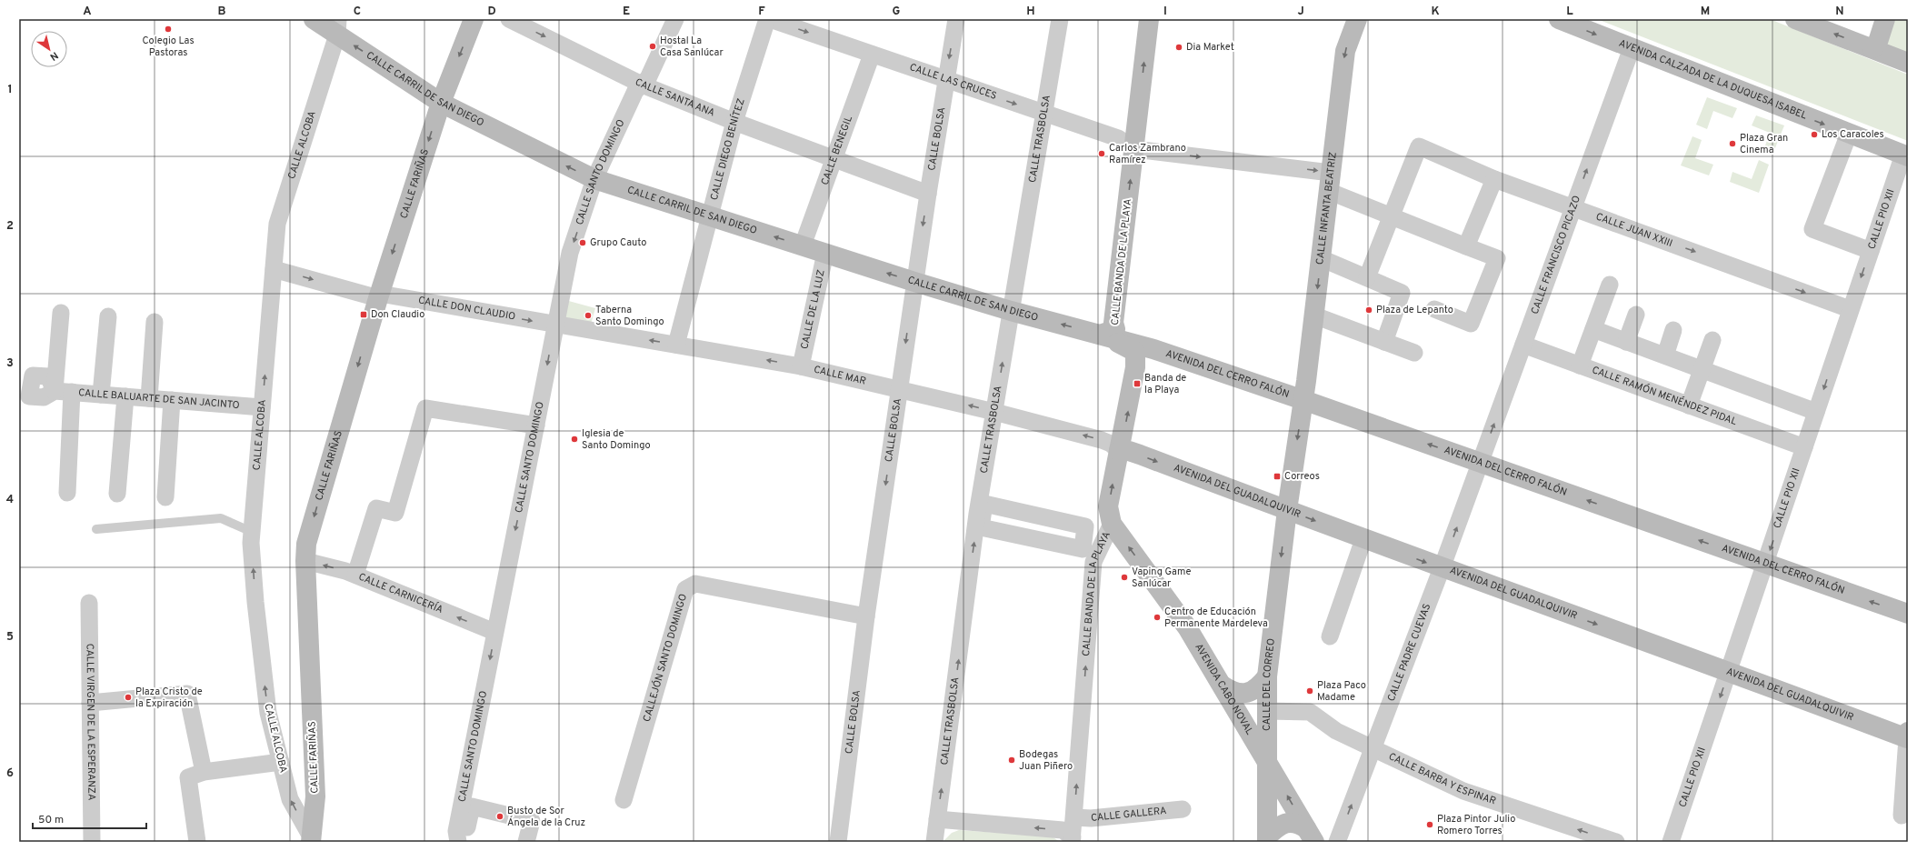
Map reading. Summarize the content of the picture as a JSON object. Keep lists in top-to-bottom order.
{
  "streets": {
    "street": [
      "AVENIDA CALZADA DE LA DUQUESA ISABEL",
      "CALLE LAS CRUCES",
      "CALLE CARRIL DE SAN DIEGO",
      "CALLE SANTA ANA",
      "CALLE BOLSA",
      "CALLE TRASBOLSA",
      "CALLE ALCOBA",
      "CALLE DIEGO BENÍTEZ",
      "CALLE BENEGIL",
      "CALLE SANTO DOMINGO",
      "CALLE FARIÑAS",
      "CALLE INFANTA BEATRIZ",
      "CALLE PIO XII",
      "CALLE JUAN XXIII",
      "CALLE FRANCISCO PICAZO",
      "CALLE BANDA DE LA PLAYA",
      "CALLE DON CLAUDIO",
      "CALLE DE LA LUZ",
      "AVENIDA DEL CERRO FALÓN",
      "CALLE MAR",
      "CALLE RAMÓN MENÉNDEZ PIDAL",
      "CALLE BALUARTE DE SAN JACINTO",
      "AVENIDA DEL GUADALQUIVIR",
      "CALLE CARNICERÍA",
      "CALLE PADRE CUEVAS",
      "CALLEJÓN SANTO DOMINGO",
      "CALLE DEL CORREO",
      "AVENIDA CABO NOVAL",
      "CALLE VIRGEN DE LA ESPERANZA",
      "CALLE BARBA Y ESPINAR",
      "CALLE GALLERA"
    ]
  },
  "crossings": [
    ["AVENIDA CALZADA DE LA DUQUESA ISABEL", "CALLE PIO XII"],
    ["AVENIDA CALZADA DE LA DUQUESA ISABEL", "CALLE FRANCISCO PICAZO"],
    ["CALLE LAS CRUCES", "CALLE BOLSA"],
    ["CALLE LAS CRUCES", "CALLE TRASBOLSA"],
    ["CALLE LAS CRUCES", "CALLE BENEGIL"],
    ["CALLE LAS CRUCES", "CALLE BANDA DE LA PLAYA"],
    ["CALLE CARRIL DE SAN DIEGO", "CALLE BOLSA"],
    ["CALLE CARRIL DE SAN DIEGO", "CALLE TRASBOLSA"],
    ["CALLE CARRIL DE SAN DIEGO", "CALLE ALCOBA"],
    ["CALLE CARRIL DE SAN DIEGO", "CALLE DIEGO BENÍTEZ"],
    ["CALLE CARRIL DE SAN DIEGO", "CALLE BENEGIL"],
    ["CALLE CARRIL DE SAN DIEGO", "CALLE SANTO DOMINGO"],
    ["CALLE CARRIL DE SAN DIEGO", "CALLE FARIÑAS"],
    ["CALLE CARRIL DE SAN DIEGO", "CALLE BANDA DE LA PLAYA"],
    ["CALLE CARRIL DE SAN DIEGO", "CALLE DE LA LUZ"],
    ["CALLE CARRIL DE SAN DIEGO", "AVENIDA DEL CERRO FALÓN"],
    ["CALLE SANTA ANA", "CALLE BOLSA"],
    ["CALLE SANTA ANA", "CALLE DIEGO BENÍTEZ"],
    ["CALLE SANTA ANA", "CALLE BENEGIL"],
    ["CALLE SANTA ANA", "CALLE SANTO DOMINGO"],
    ["CALLE BOLSA", "CALLE MAR"],
    ["CALLE BOLSA", "CALLEJÓN SANTO DOMINGO"],
    ["CALLE TRASBOLSA", "CALLE MAR"],
    ["CALLE ALCOBA", "CALLE FARIÑAS"],
    ["CALLE ALCOBA", "CALLE DON CLAUDIO"],
    ["CALLE ALCOBA", "CALLE BALUARTE DE SAN JACINTO"],
    ["CALLE DIEGO BENÍTEZ", "CALLE MAR"],
    ["CALLE SANTO DOMINGO", "CALLE DON CLAUDIO"],
    ["CALLE SANTO DOMINGO", "CALLE MAR"],
    ["CALLE SANTO DOMINGO", "CALLE CARNICERÍA"],
    ["CALLE FARIÑAS", "CALLE DON CLAUDIO"],
    ["CALLE FARIÑAS", "CALLE CARNICERÍA"],
    ["CALLE INFANTA BEATRIZ", "AVENIDA DEL CERRO FALÓN"],
    ["CALLE INFANTA BEATRIZ", "CALLE DEL CORREO"],
    ["CALLE PIO XII", "CALLE JUAN XXIII"],
    ["CALLE PIO XII", "AVENIDA DEL CERRO FALÓN"],
    ["CALLE PIO XII", "CALLE RAMÓN MENÉNDEZ PIDAL"],
    ["CALLE PIO XII", "AVENIDA DEL GUADALQUIVIR"],
    ["CALLE JUAN XXIII", "CALLE FRANCISCO PICAZO"],
    ["CALLE FRANCISCO PICAZO", "AVENIDA DEL CERRO FALÓN"],
    ["CALLE FRANCISCO PICAZO", "CALLE RAMÓN MENÉNDEZ PIDAL"],
    ["CALLE FRANCISCO PICAZO", "CALLE PADRE CUEVAS"],
    ["CALLE BANDA DE LA PLAYA", "AVENIDA DEL CERRO FALÓN"],
    ["CALLE BANDA DE LA PLAYA", "CALLE MAR"],
    ["CALLE BANDA DE LA PLAYA", "AVENIDA DEL GUADALQUIVIR"],
    ["CALLE BANDA DE LA PLAYA", "AVENIDA CABO NOVAL"],
    ["CALLE BANDA DE LA PLAYA", "CALLE GALLERA"],
    ["CALLE DON CLAUDIO", "CALLE MAR"],
    ["CALLE DE LA LUZ", "CALLE MAR"],
    ["AVENIDA DEL CERRO FALÓN", "CALLE PADRE CUEVAS"],
    ["AVENIDA DEL CERRO FALÓN", "CALLE DEL CORREO"],
    ["CALLE MAR", "AVENIDA DEL GUADALQUIVIR"],
    ["AVENIDA DEL GUADALQUIVIR", "CALLE PADRE CUEVAS"],
    ["AVENIDA DEL GUADALQUIVIR", "CALLE DEL CORREO"],
    ["CALLE PADRE CUEVAS", "CALLE BARBA Y ESPINAR"],
    ["CALLE DEL CORREO", "AVENIDA CABO NOVAL"],
    ["CALLE DEL CORREO", "CALLE BARBA Y ESPINAR"]
  ],
  "one_way": [
    "AVENIDA CALZADA DE LA DUQUESA ISABEL",
    "CALLE LAS CRUCES",
    "CALLE CARRIL DE SAN DIEGO",
    "CALLE BOLSA",
    "CALLE TRASBOLSA",
    "CALLE ALCOBA",
    "CALLE SANTO DOMINGO",
    "CALLE FARIÑAS",
    "CALLE INFANTA BEATRIZ",
    "CALLE PIO XII",
    "CALLE FRANCISCO PICAZO",
    "CALLE BANDA DE LA PLAYA",
    "CALLE DON CLAUDIO",
    "CALLE MAR",
    "AVENIDA DEL GUADALQUIVIR",
    "CALLE CARNICERÍA",
    "CALLE PADRE CUEVAS",
    "AVENIDA CABO NOVAL",
    "CALLE BARBA Y ESPINAR"
  ],
  "places": {
    "other": [
      "Colegio Las Pastoras",
      "Hostal La Casa Sanlúcar",
      "Dia Market",
      "Los Caracoles",
      "Plaza Gran Cinema",
      "Carlos Zambrano Ramírez",
      "Grupo Cauto",
      "Plaza de Lepanto",
      "Taberna Santo Domingo",
      "Iglesia de Santo Domingo",
      "Vaping Game Sanlúcar",
      "Centro de Educación Permanente Mardeleva",
      "Plaza Paco Madame",
      "Plaza Cristo de la Expiración",
      "Bodegas Juan Piñero",
      "Busto de Sor Ángela de la Cruz",
      "Plaza Pintor Julio Romero Torres"
    ],
    "transit": ["Don Claudio", "Banda de la Playa", "Correos"]
  },
  "scale_bar": "50 m",
  "north": "bottom right",
  "grid": {
    "columns": [
      "A",
      "B",
      "C",
      "D",
      "E",
      "F",
      "G",
      "H",
      "I",
      "J",
      "K",
      "L",
      "M",
      "N"
    ],
    "rows": [
      "1",
      "2",
      "3",
      "4",
      "5",
      "6"
    ]
  }
}
